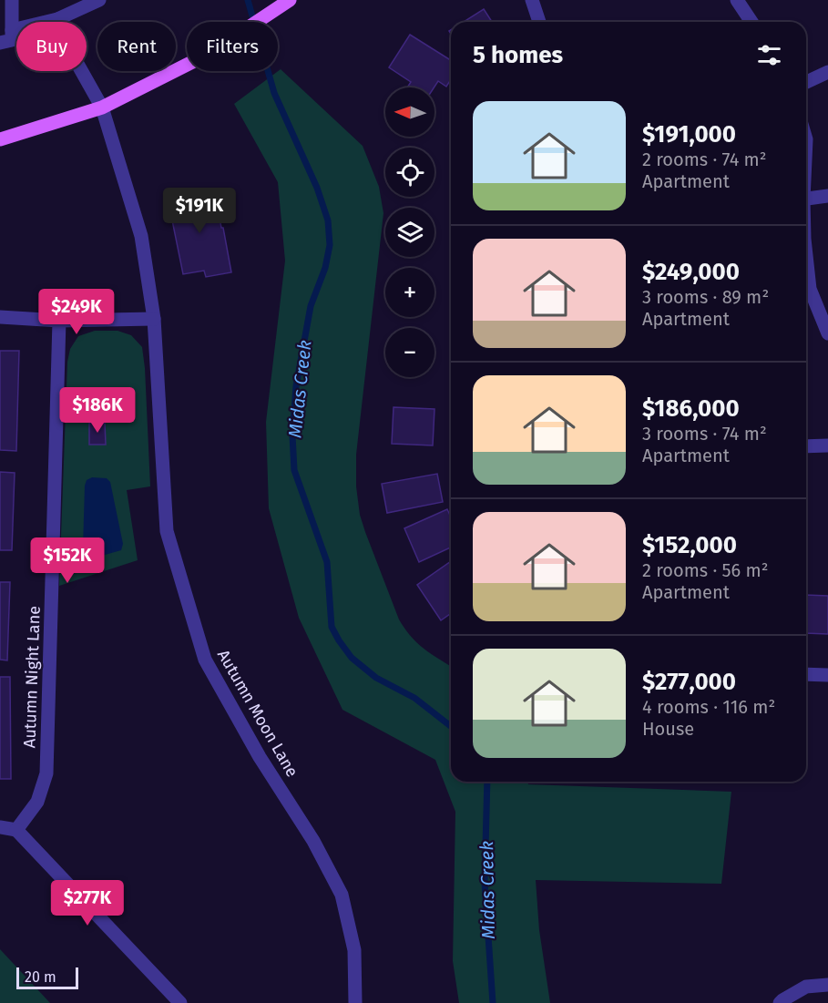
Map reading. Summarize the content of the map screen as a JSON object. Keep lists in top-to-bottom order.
{
  "streets": {
    "street": ["Autumn Night Lane", "Autumn Moon Lane"]
  },
  "water": ["Midas Creek"],
  "scale_bar": "20 m",
  "north": "left",
  "page": {
    "chip": ["Buy", "Rent", "Filters"],
    "heading": "5 homes",
    "map_buttons": ["+", "−"],
    "list": [
      {
        "name": "$191,000",
        "note": "2 rooms · 74 m² · Apartment"
      },
      {
        "name": "$249,000",
        "note": "3 rooms · 89 m² · Apartment"
      },
      {
        "name": "$186,000",
        "note": "3 rooms · 74 m² · Apartment"
      },
      {
        "name": "$152,000",
        "note": "2 rooms · 56 m² · Apartment"
      },
      {
        "name": "$277,000",
        "note": "4 rooms · 116 m² · House"
      }
    ],
    "price": [
      "$191K",
      "$249K",
      "$186K",
      "$152K",
      "$277K"
    ],
    "scale": "20 m"
  }
}
